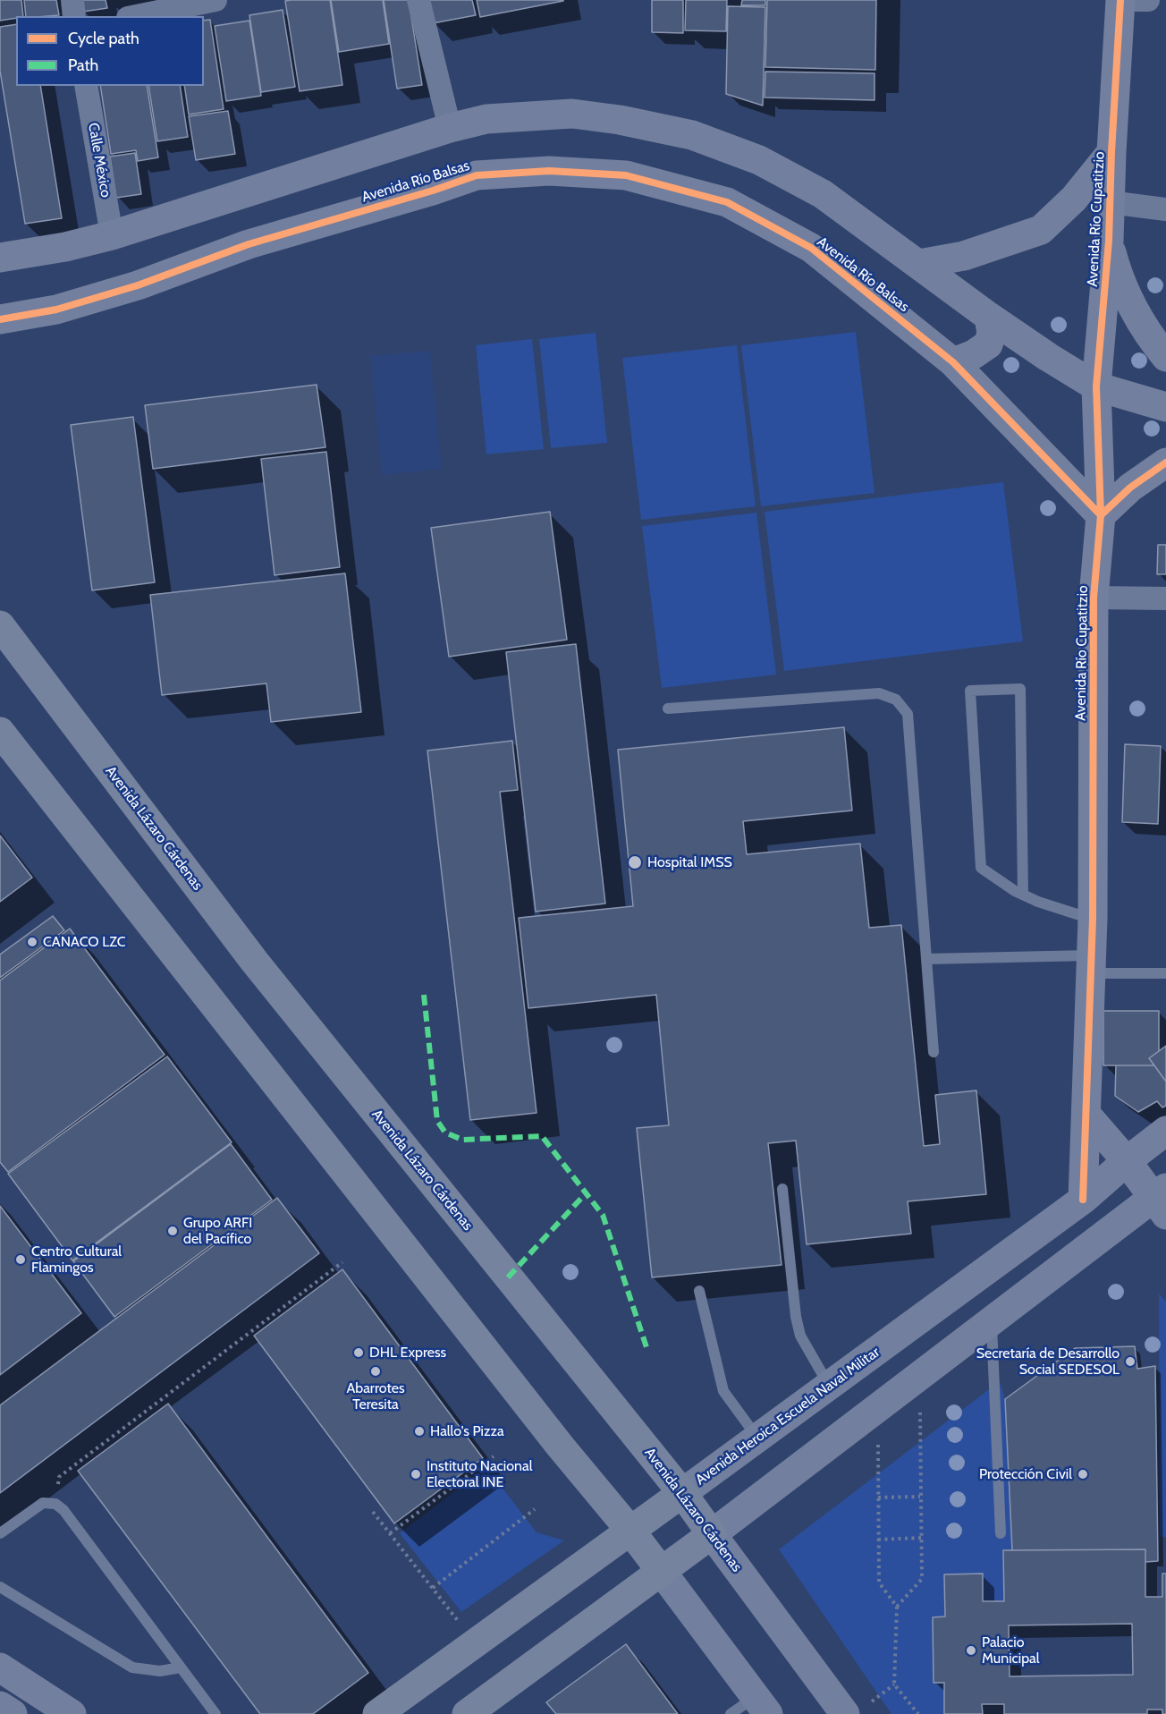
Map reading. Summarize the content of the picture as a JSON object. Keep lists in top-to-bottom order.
{
  "streets": {
    "main road": ["Avenida Lázaro Cárdenas", "Avenida Heroica Escuela Naval Militar"],
    "street": ["Calle México", "Avenida Río Balsas", "Avenida Río Cupatitzio"]
  },
  "crossings": [
    ["Avenida Río Balsas", "Avenida Río Cupatitzio"],
    ["Avenida Río Cupatitzio", "Avenida Heroica Escuela Naval Militar"],
    ["Avenida Lázaro Cárdenas", "Avenida Heroica Escuela Naval Militar"]
  ],
  "places": [
    "Hospital IMSS",
    "CANACO LZC",
    "Grupo ARFI del Pacífico",
    "Centro Cultural Flamingos",
    "DHL Express",
    "Secretaría de Desarrollo Social SEDESOL",
    "Abarrotes Teresita",
    "Hallo's Pizza",
    "Instituto Nacional Electoral INE",
    "Protección Civil",
    "Palacio Municipal"
  ],
  "legend": ["Cycle path", "Path"]
}
